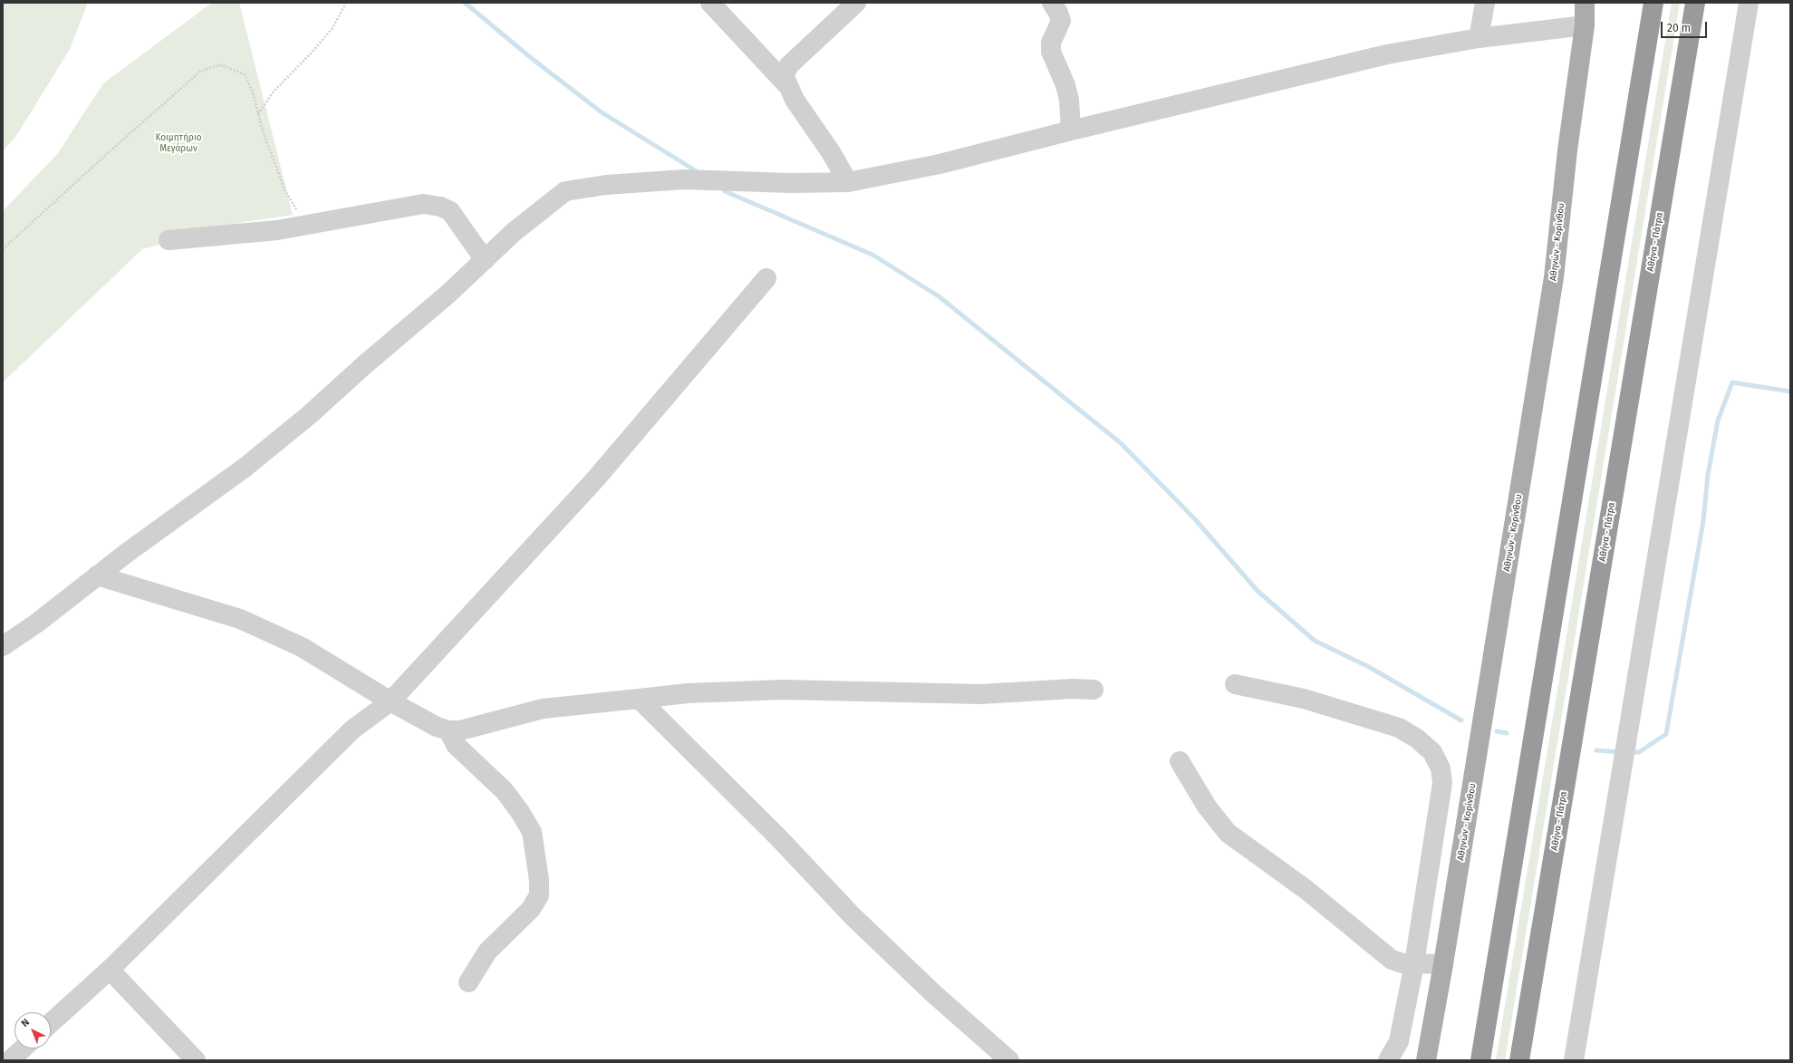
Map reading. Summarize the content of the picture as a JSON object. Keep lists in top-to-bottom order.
{
  "streets": {
    "highway": ["Αθήνα - Πάτρα"],
    "main road": ["Αθηνών - Κορίνθου"]
  },
  "parks": ["Κοιμητήριο Μεγάρων"],
  "scale_bar": "20 m",
  "north": "top left"
}
